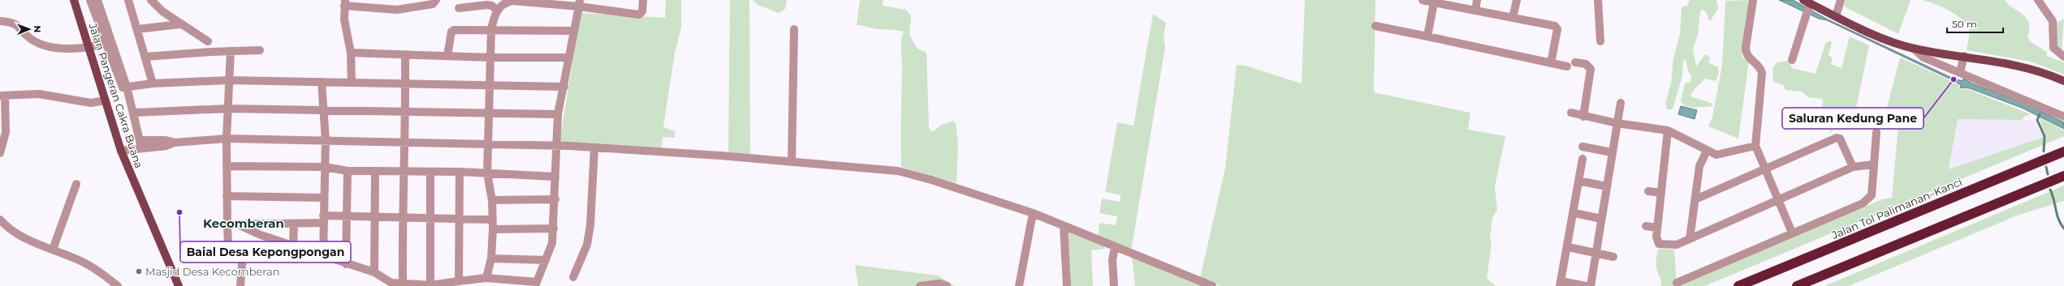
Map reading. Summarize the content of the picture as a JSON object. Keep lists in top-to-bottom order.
{
  "streets": {
    "highway": ["Jalan Tol Palimanan–Kanci"],
    "main road": ["Jalan Pangeran Cakra Buana"]
  },
  "districts": ["Kecomberan"],
  "places": ["Saluran Kedung Pane", "Baial Desa Kepongpongan", "Masjid Desa Kecomberan"],
  "scale_bar": "50 m",
  "north": "right"
}
